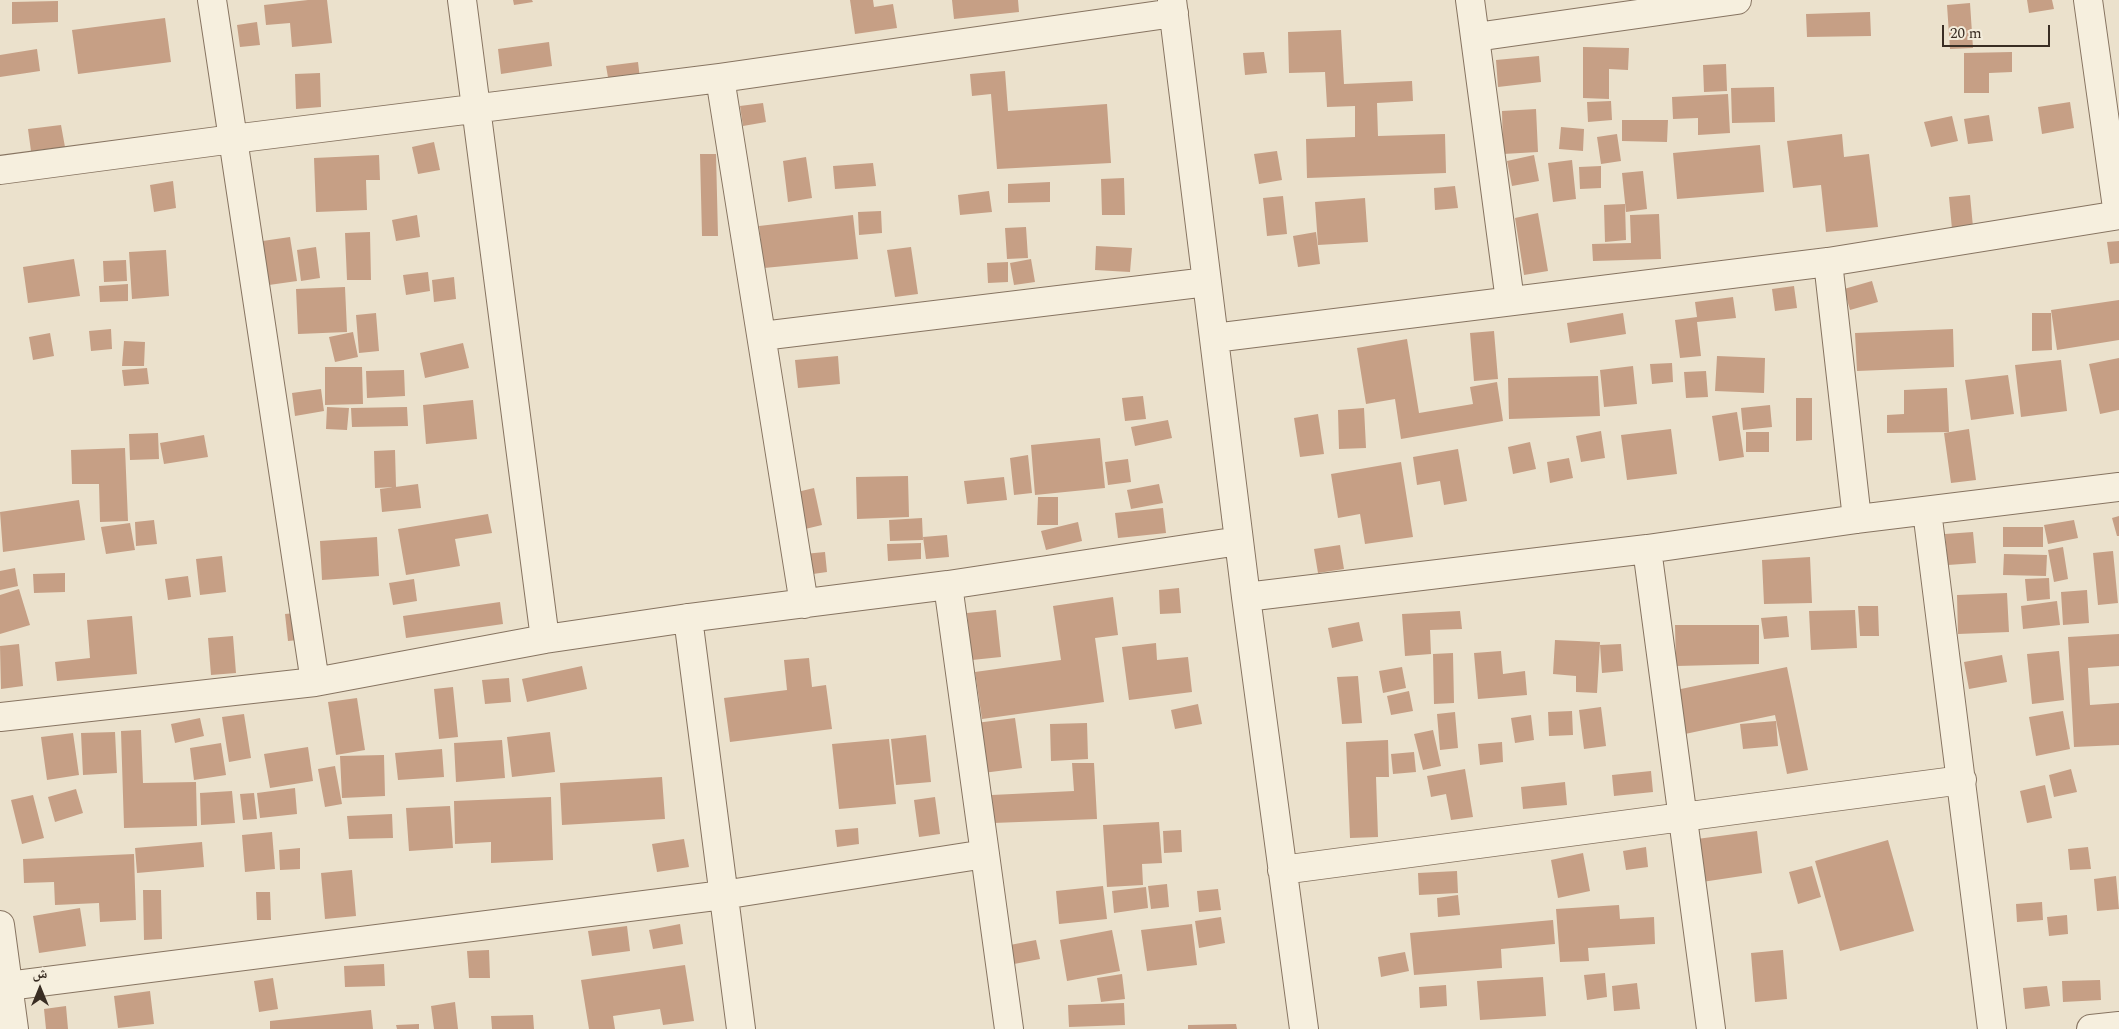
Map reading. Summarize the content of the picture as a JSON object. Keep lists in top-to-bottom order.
{
  "scale_bar": "20 m",
  "north": "top"
}
